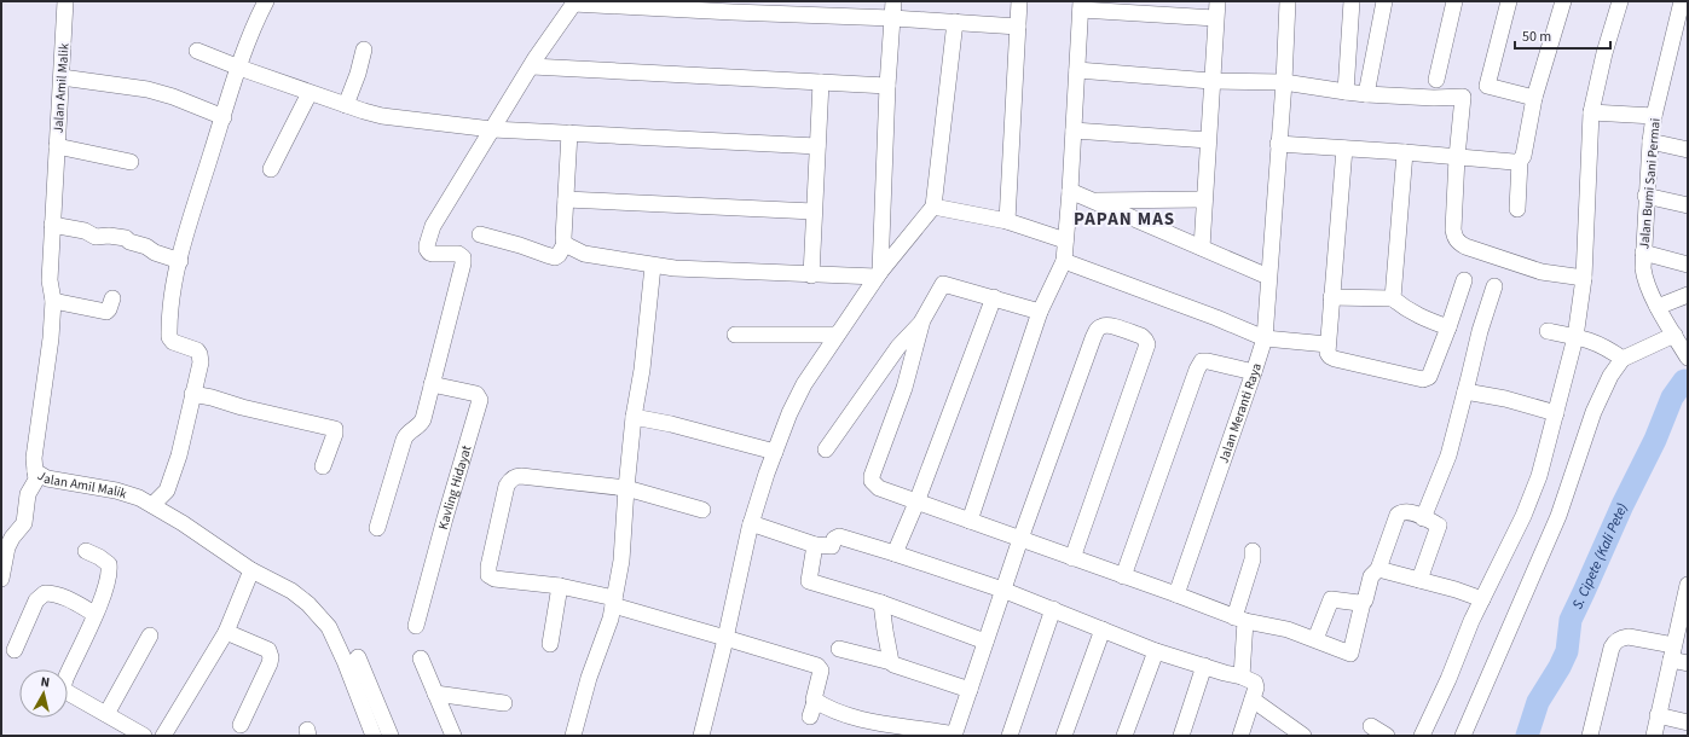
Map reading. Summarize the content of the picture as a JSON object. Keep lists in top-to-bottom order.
{
  "streets": {
    "street": [
      "Jalan Amil Malik",
      "Jalan Bumi Sani Permai",
      "Jalan Meranti Raya",
      "Kavling Hidayat"
    ]
  },
  "districts": ["PAPAN MAS"],
  "water": ["S. Cipete (Kali Pete)"],
  "scale_bar": "50 m",
  "north": "top"
}
